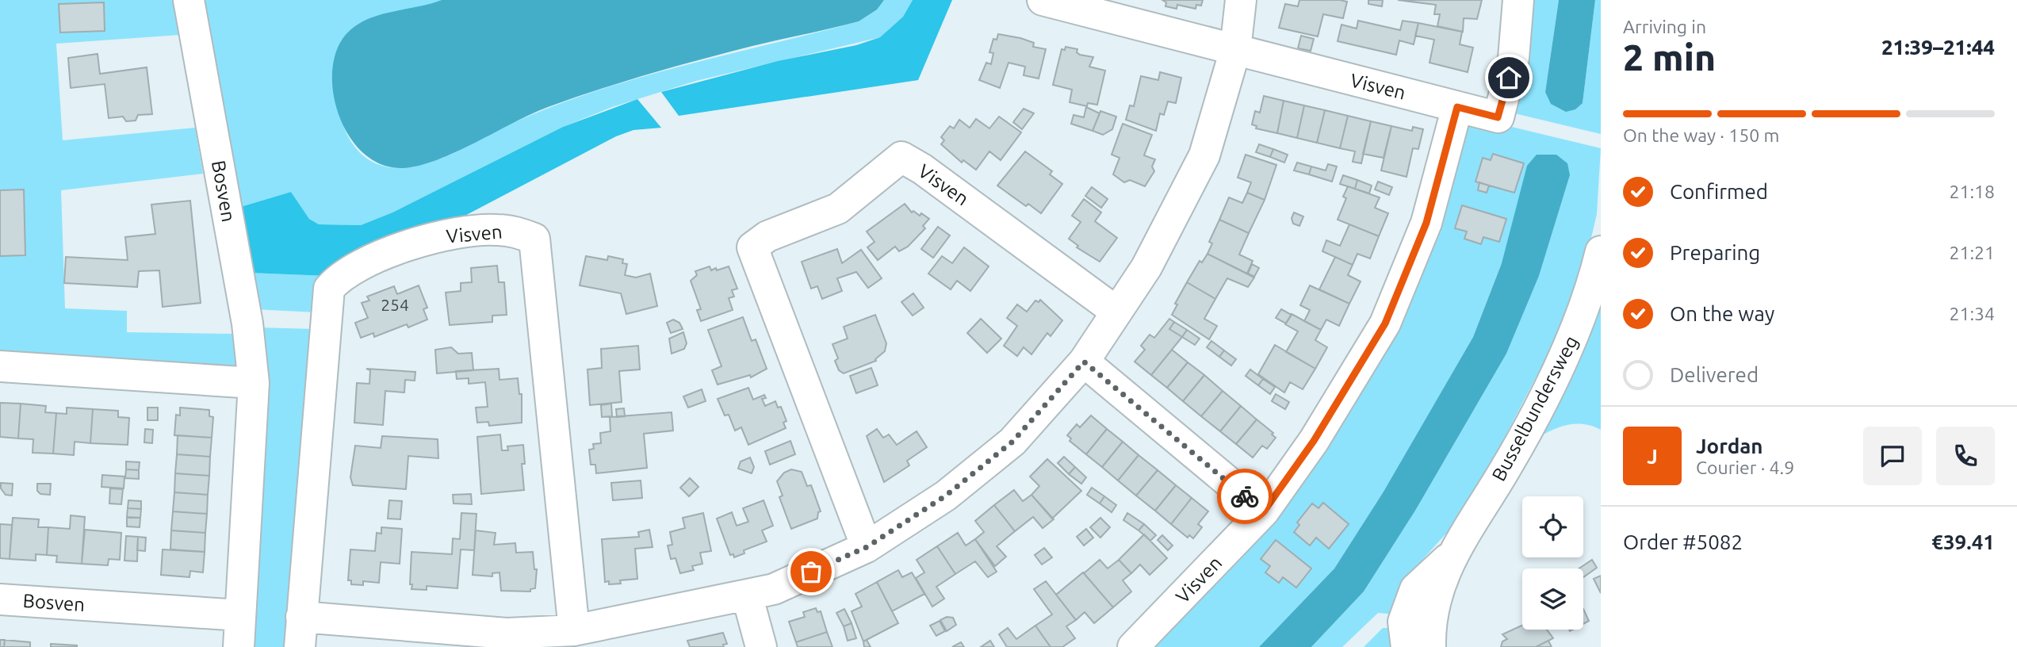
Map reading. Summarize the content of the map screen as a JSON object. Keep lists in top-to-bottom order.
{
  "streets": {
    "street": ["Visven", "Bosven", "Busselbundersweg"]
  },
  "house_numbers": ["254"],
  "page": {
    "heading": ["2 min", "Arriving in", "21:39–21:44"],
    "panel": [
      "Jordan",
      "Courier · 4.9",
      "Order #5082",
      "€39.41"
    ],
    "bar": "On the way · 150 m",
    "list": [
      ["Confirmed", "21:18"],
      ["Preparing", "21:21"],
      ["On the way", "21:34"],
      "Delivered"
    ],
    "round": "J"
  }
}
